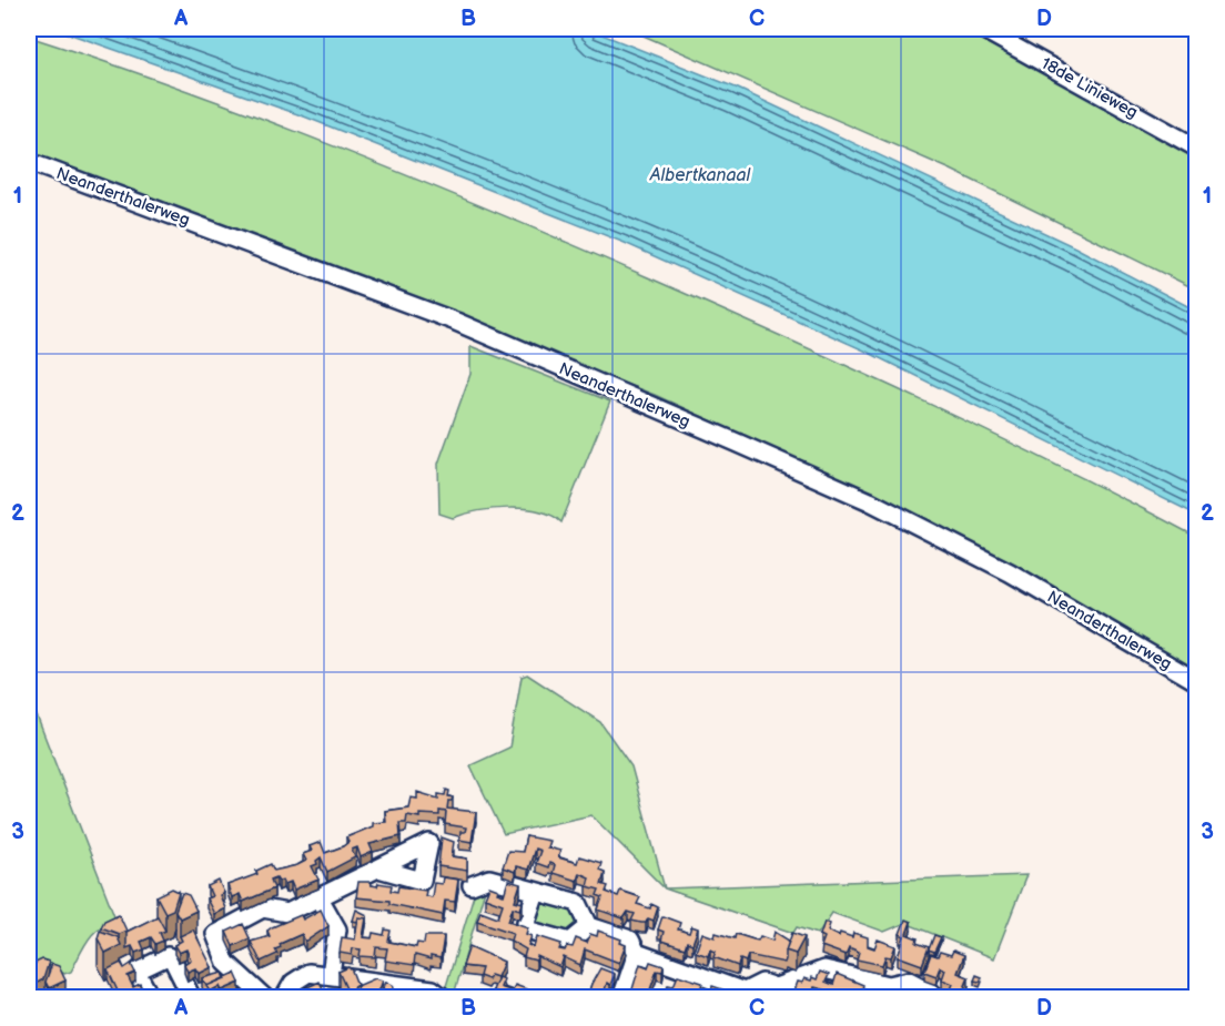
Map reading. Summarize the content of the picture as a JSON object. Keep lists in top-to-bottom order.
{
  "streets": {
    "street": ["18de Linieweg", "Neanderthalerweg"]
  },
  "water": ["Albertkanaal"],
  "grid": {
    "columns": [
      "A",
      "B",
      "C",
      "D"
    ],
    "rows": ["1", "2", "3"]
  }
}
